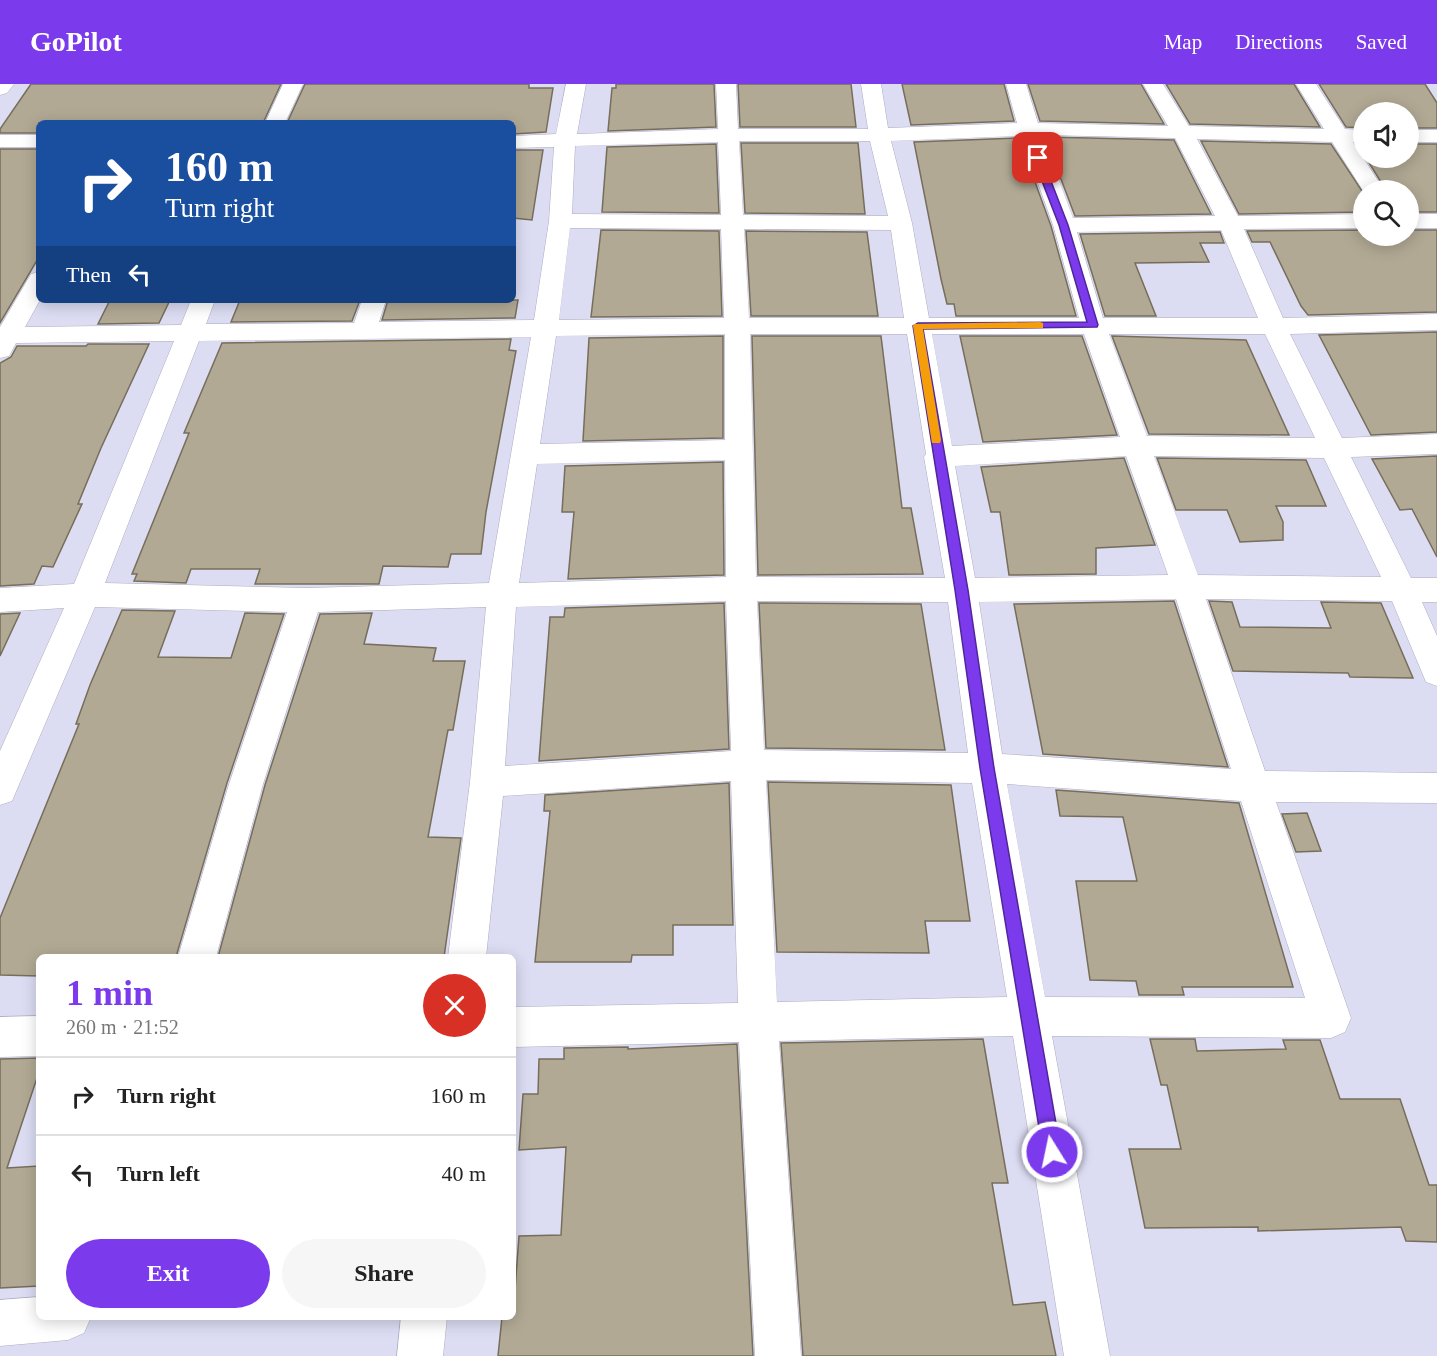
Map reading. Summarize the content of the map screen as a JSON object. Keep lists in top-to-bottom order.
{
  "page": {
    "header": "GoPilot",
    "nav": ["Map", "Directions", "Saved"],
    "turn": ["160 m", "Turn right"],
    "then": "Then",
    "heading": ["1 min", "260 m · 21:52"],
    "list": [
      {
        "name": "Turn right",
        "value": "160 m"
      },
      {
        "name": "Turn left",
        "value": "40 m"
      }
    ],
    "buttons": ["Exit", "Share"]
  }
}
